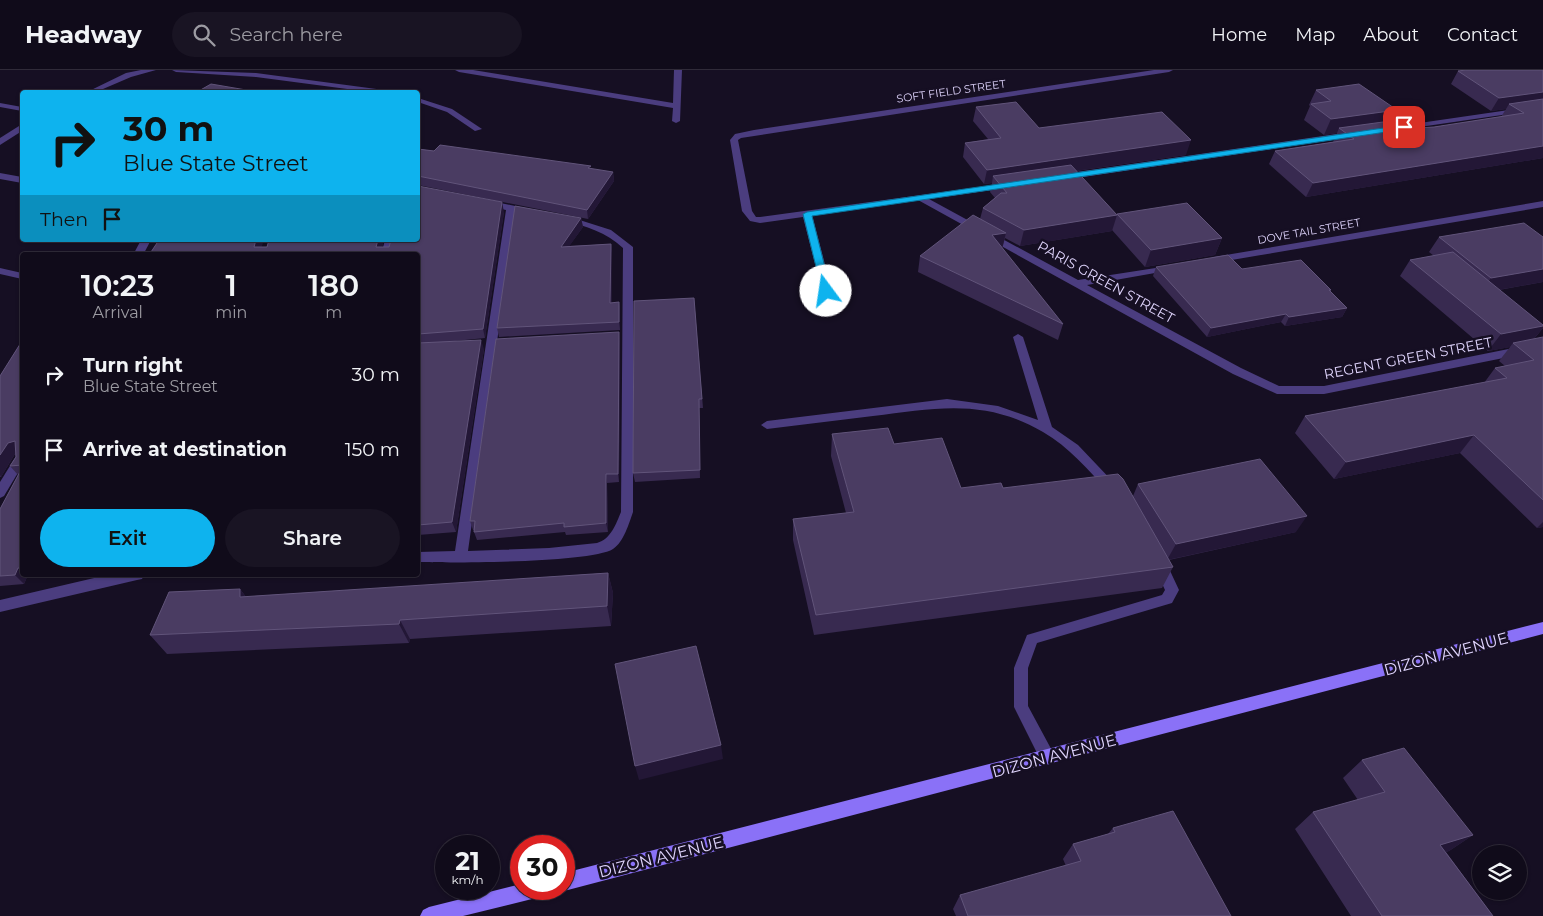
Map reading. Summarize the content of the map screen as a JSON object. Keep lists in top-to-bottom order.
{
  "streets": {
    "street": [
      "SOFT FIELD STREET",
      "DOVE TAIL STREET",
      "PARIS GREEN STREET",
      "REGENT GREEN STREET",
      "DIZON AVENUE"
    ]
  },
  "crossings": [
    ["PARIS GREEN STREET", "REGENT GREEN STREET"]
  ],
  "page": {
    "header": "Headway",
    "search": "Search here",
    "nav": [
      "Home",
      "Map",
      "About",
      "Contact"
    ],
    "turn": ["30 m", "Blue State Street"],
    "then": "Then",
    "eta": [
      "10:23",
      "Arrival",
      "1",
      "min",
      "180",
      "m"
    ],
    "list": [
      {
        "name": "Turn right",
        "note": "Blue State Street",
        "value": "30 m"
      },
      {
        "name": "Arrive at destination",
        "value": "150 m"
      }
    ],
    "buttons": ["Exit", "Share"],
    "speed": "21 km/h",
    "limit": "30"
  }
}
